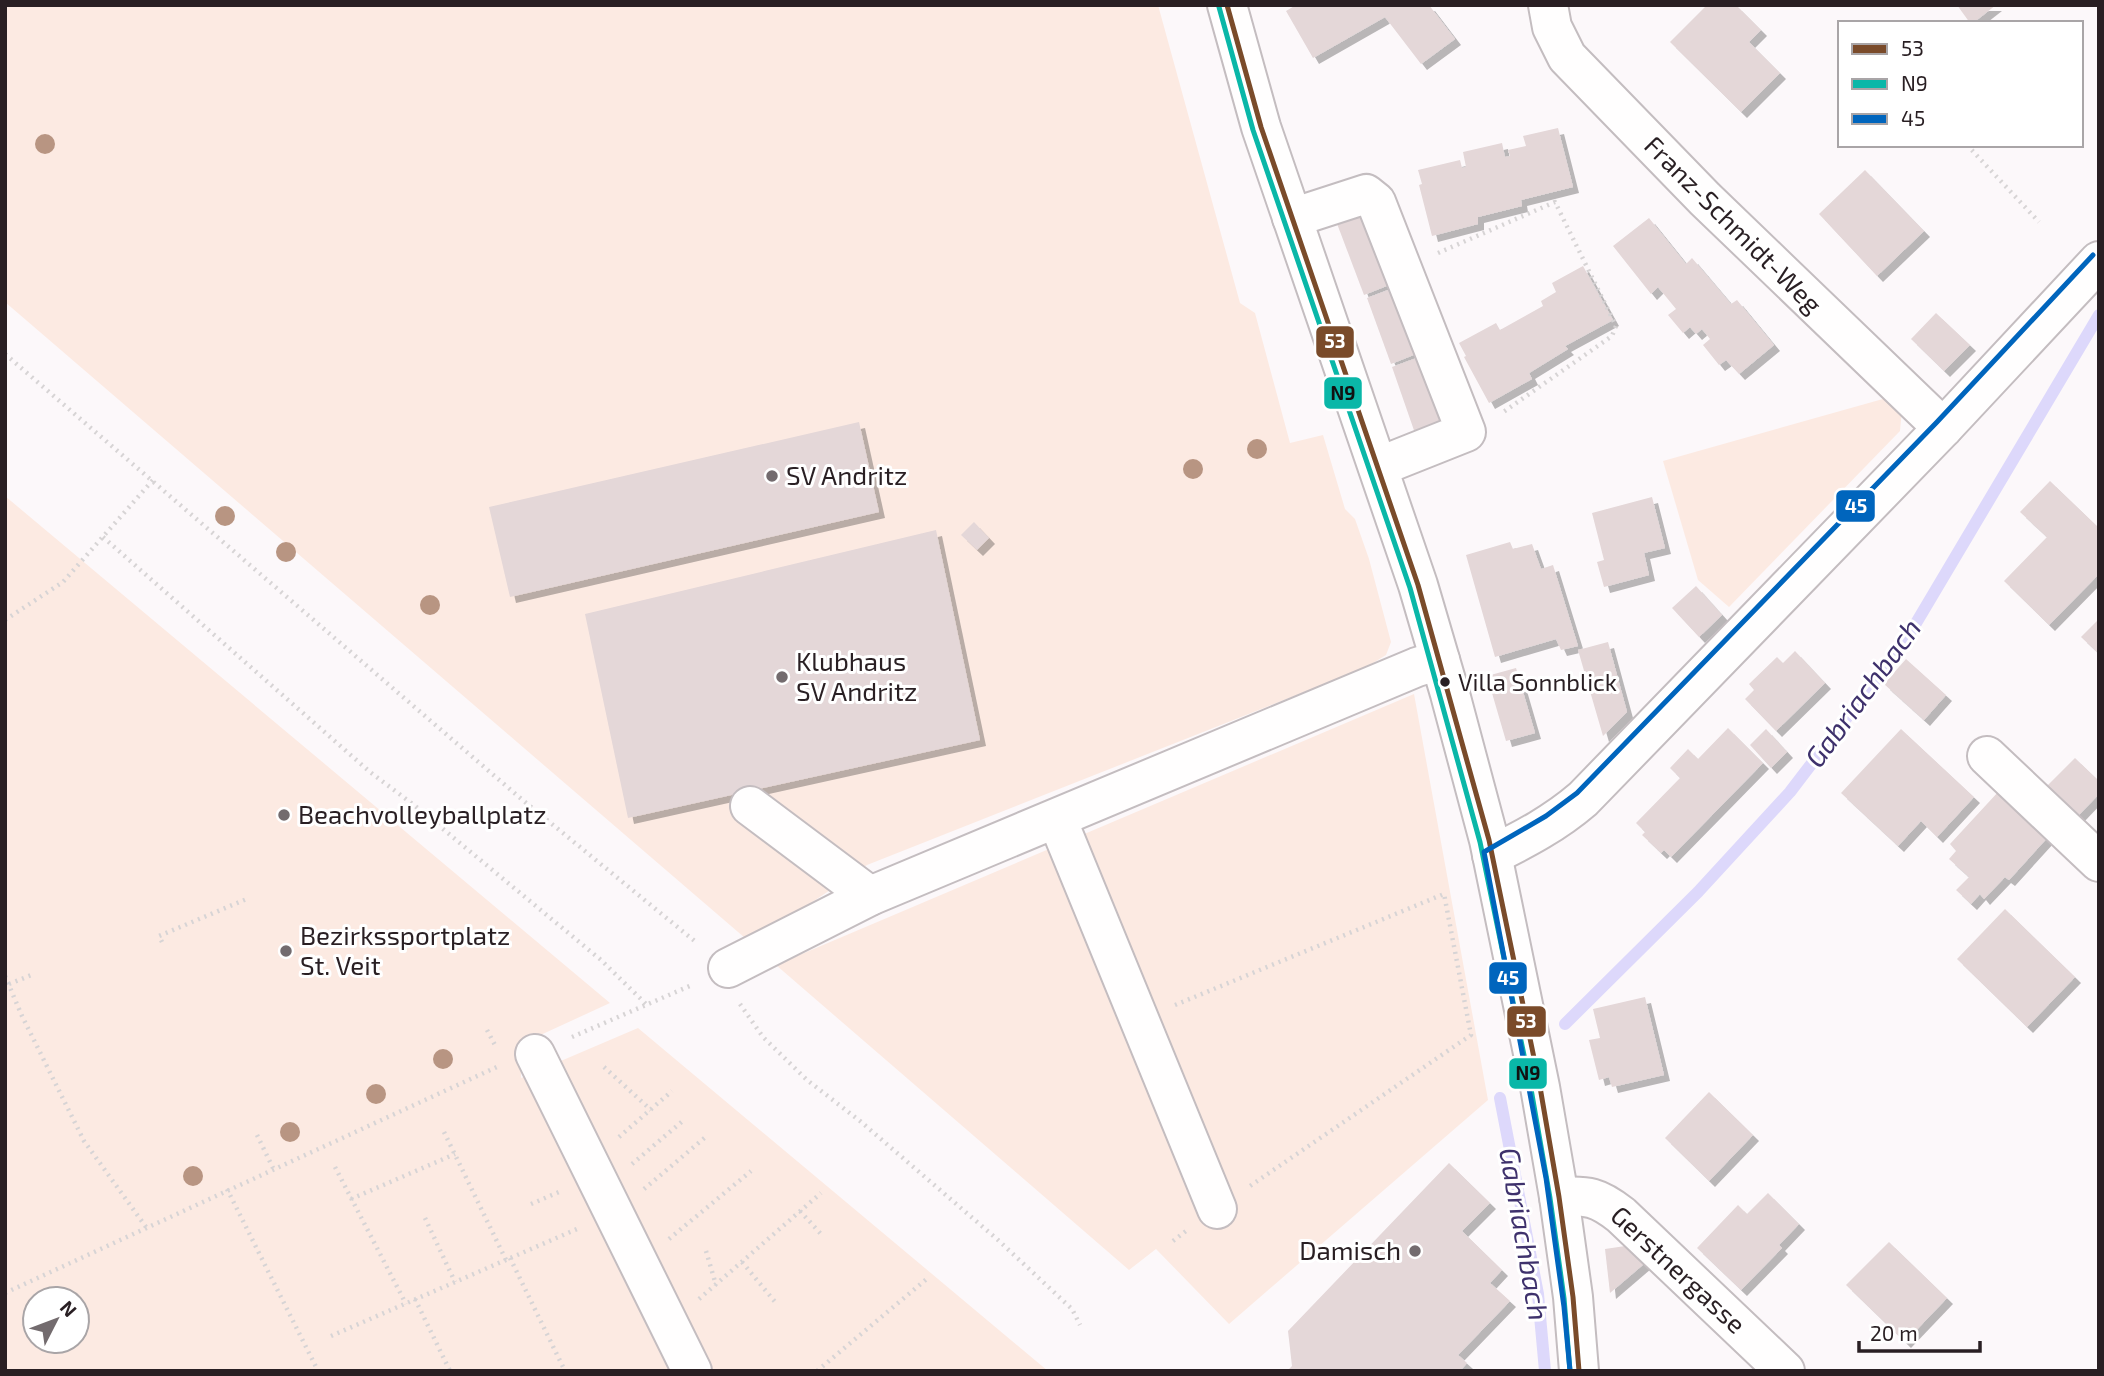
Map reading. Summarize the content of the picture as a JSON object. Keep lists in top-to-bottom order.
{
  "streets": {
    "street": ["Franz-Schmidt-Weg", "Gerstnergasse"]
  },
  "water": ["Gabriachbach"],
  "places": [
    "SV Andritz",
    "Klubhaus SV Andritz",
    "Villa Sonnblick",
    "Beachvolleyballplatz",
    "Bezirkssportplatz St. Veit",
    "Damisch"
  ],
  "lines": ["transit line 53", "transit line N9", "transit line 45"],
  "legend": ["53", "N9", "45"],
  "scale_bar": "20 m",
  "north": "top right"
}
